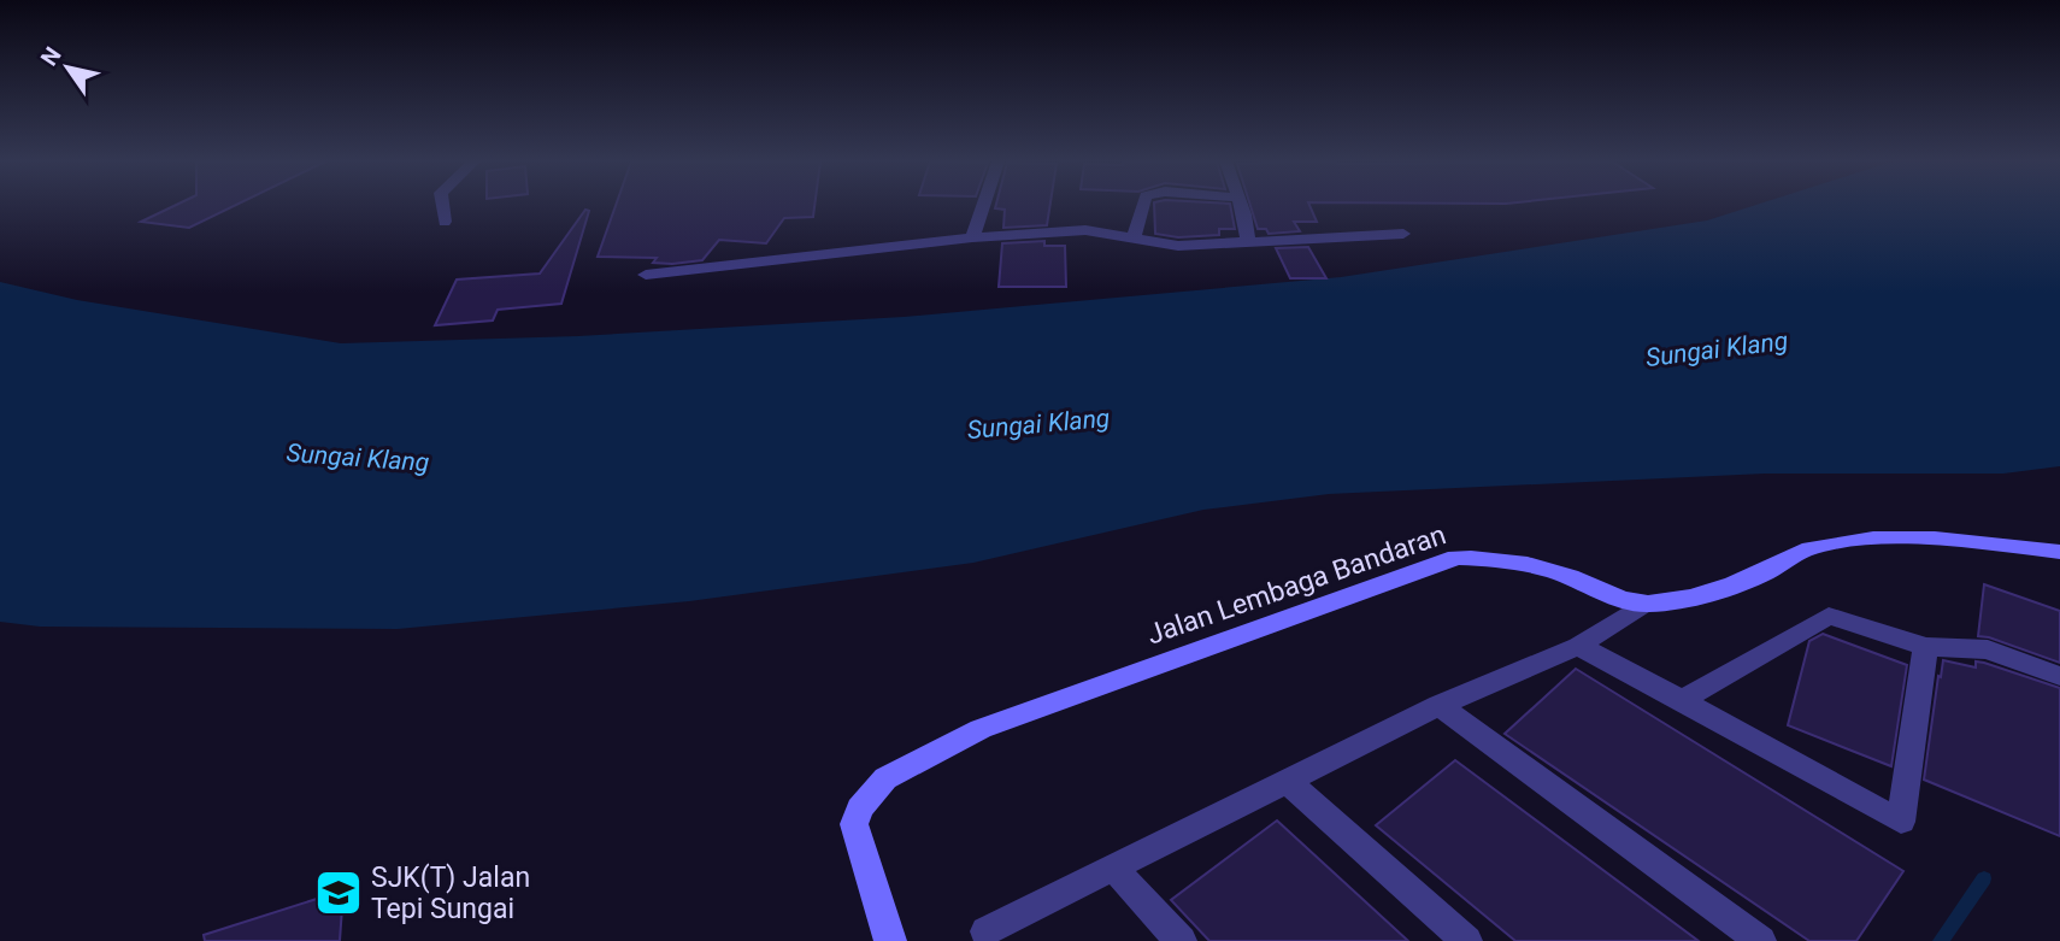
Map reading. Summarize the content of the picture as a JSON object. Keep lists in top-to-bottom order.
{
  "streets": {
    "street": ["Jalan Lembaga Bandaran"]
  },
  "water": ["Sungai Klang"],
  "places": {
    "school or university": ["SJK(T) Jalan Tepi Sungai"]
  },
  "north": "top left"
}
